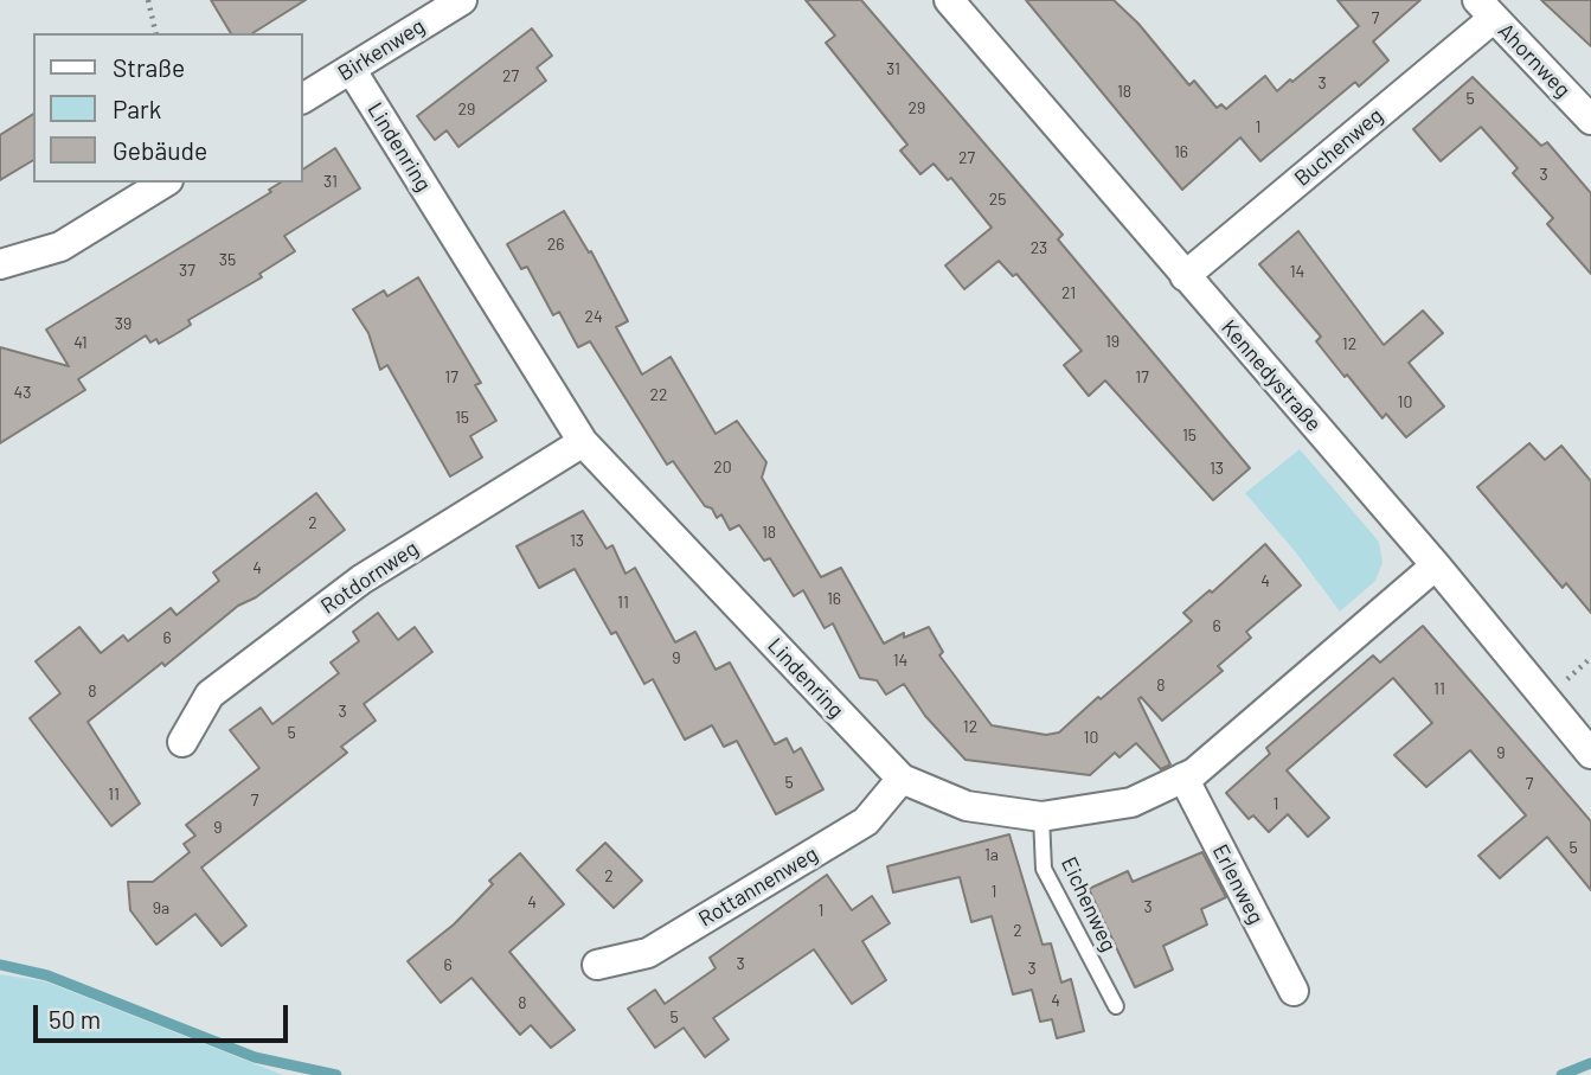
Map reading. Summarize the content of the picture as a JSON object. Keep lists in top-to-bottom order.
{
  "streets": {
    "street": [
      "Birkenweg",
      "Ahornweg",
      "Lindenring",
      "Buchenweg",
      "Kennedystraße",
      "Rotdornweg",
      "Erlenweg",
      "Rottannenweg"
    ],
    "lane": ["Eichenweg"]
  },
  "crossings": [
    ["Birkenweg", "Lindenring"],
    ["Ahornweg", "Buchenweg"],
    ["Lindenring", "Kennedystraße"],
    ["Lindenring", "Rotdornweg"],
    ["Lindenring", "Erlenweg"],
    ["Lindenring", "Rottannenweg"],
    ["Lindenring", "Eichenweg"],
    ["Buchenweg", "Kennedystraße"]
  ],
  "house_numbers": [
    "7",
    "31",
    "27",
    "3",
    "18",
    "5",
    "29",
    "29",
    "1",
    "16",
    "27",
    "3",
    "31",
    "25",
    "26",
    "23",
    "35",
    "37",
    "14",
    "21",
    "24",
    "39",
    "19",
    "41",
    "12",
    "17",
    "17",
    "43",
    "22",
    "10",
    "15",
    "15",
    "20",
    "13",
    "2",
    "18",
    "13",
    "4",
    "4",
    "16",
    "11",
    "6",
    "6",
    "9",
    "14",
    "8",
    "11",
    "8",
    "3",
    "12",
    "5",
    "10",
    "9",
    "5",
    "7",
    "11",
    "7",
    "1",
    "9",
    "5",
    "1a",
    "2",
    "1",
    "4",
    "3",
    "9a",
    "1",
    "2",
    "3",
    "6",
    "3",
    "4",
    "8",
    "5"
  ],
  "legend": ["Straße", "Park", "Gebäude"],
  "scale_bar": "50 m"
}
